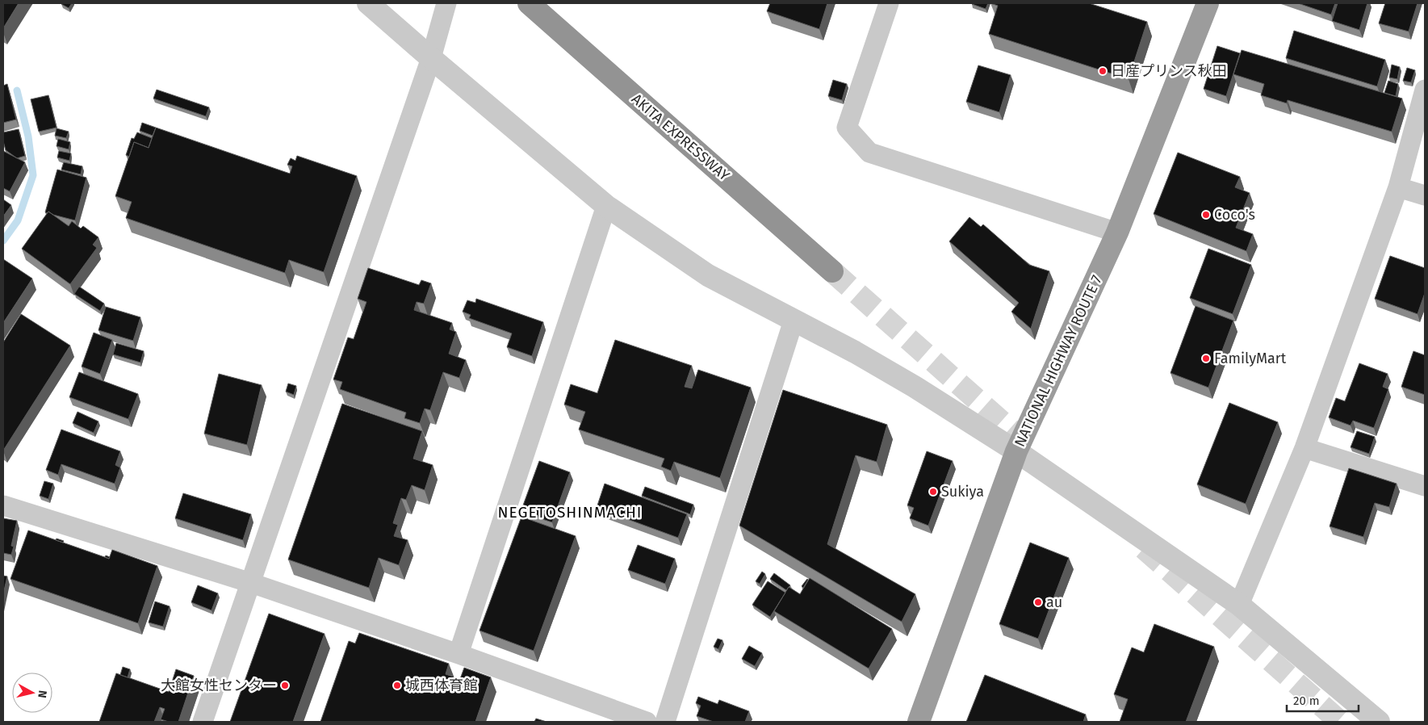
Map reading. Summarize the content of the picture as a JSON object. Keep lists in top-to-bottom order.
{
  "streets": {
    "highway": ["AKITA EXPRESSWAY", "NATIONAL HIGHWAY ROUTE 7"]
  },
  "districts": ["NEGETOSHINMACHI"],
  "places": [
    "日産プリンス秋田",
    "Coco's",
    "FamilyMart",
    "Sukiya",
    "au",
    "大館女性センター",
    "城西体育館"
  ],
  "scale_bar": "20 m",
  "north": "right"
}
